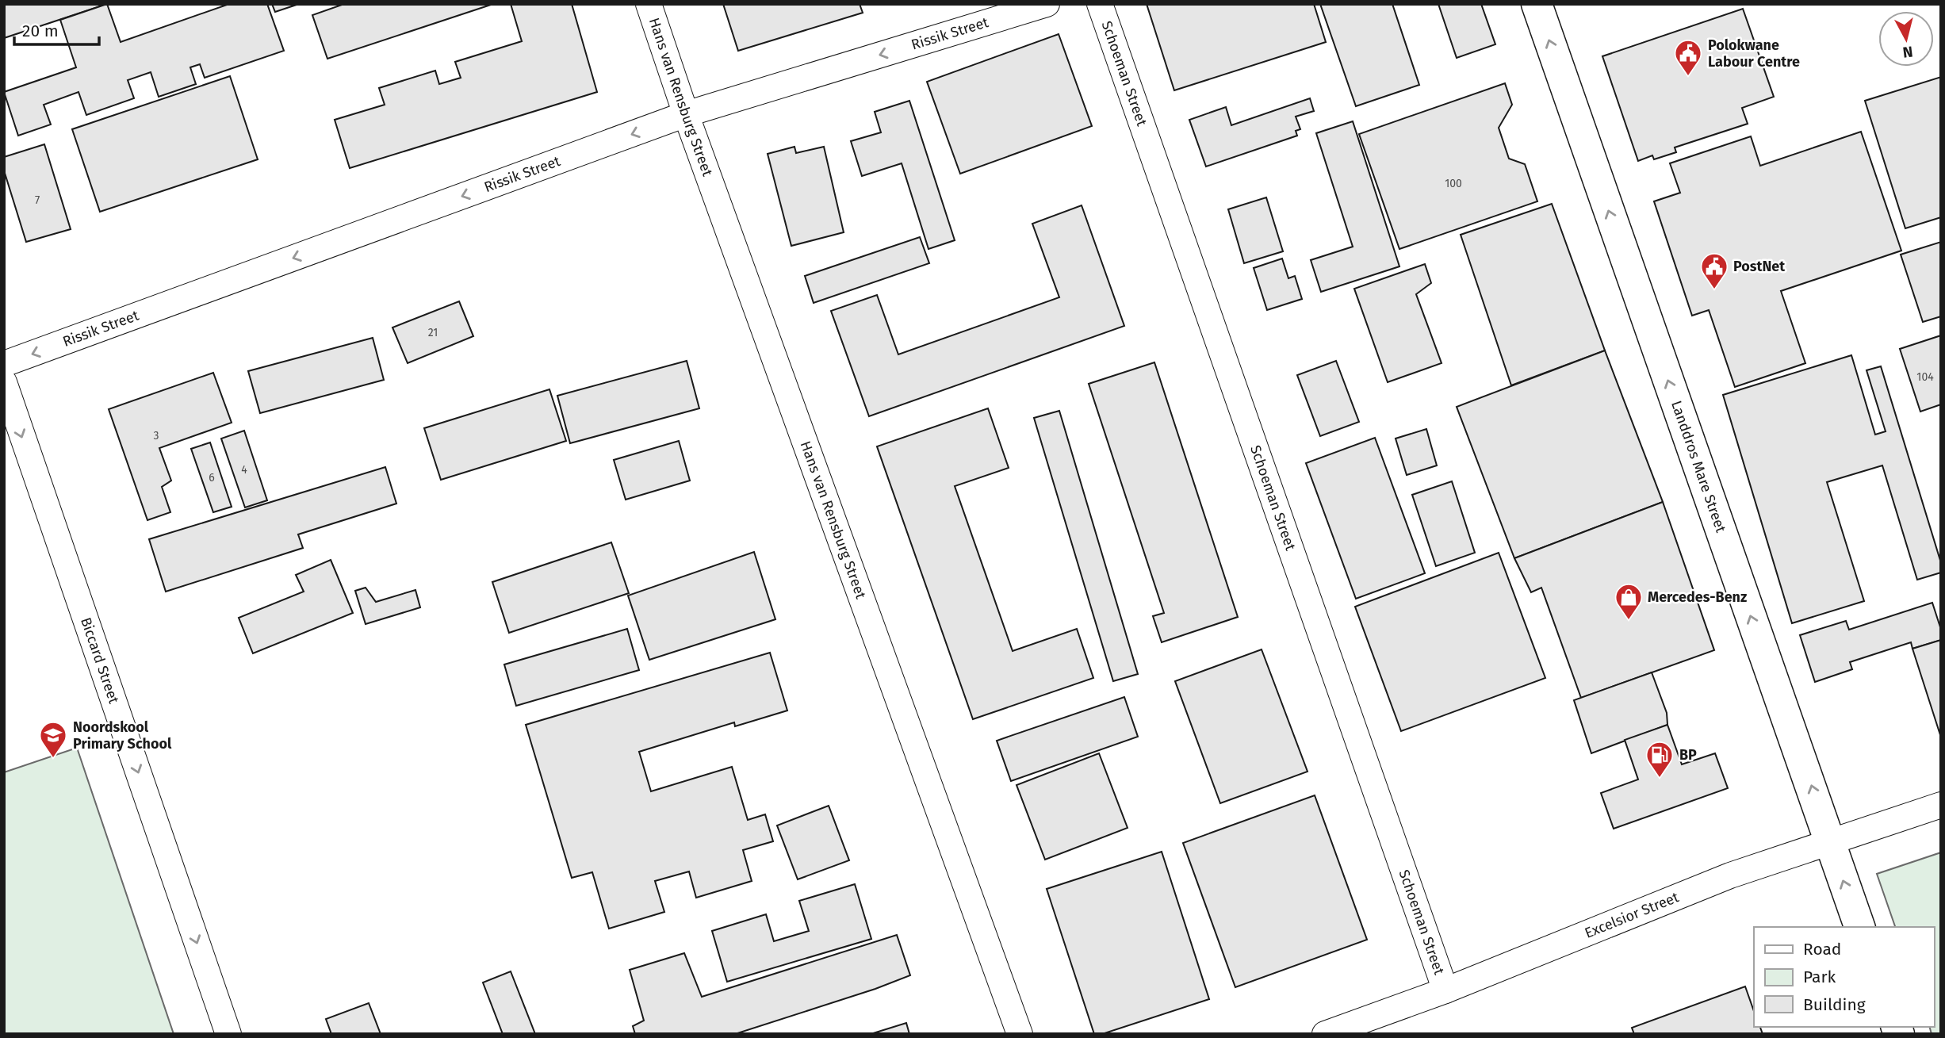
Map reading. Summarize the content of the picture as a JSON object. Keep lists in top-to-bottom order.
{
  "streets": {
    "main road": ["Landdros Mare Street"],
    "street": [
      "Rissik Street",
      "Schoeman Street",
      "Hans van Rensburg Street",
      "Biccard Street",
      "Excelsior Street"
    ]
  },
  "crossings": [
    ["Rissik Street", "Hans van Rensburg Street"],
    ["Schoeman Street", "Excelsior Street"],
    ["Landdros Mare Street", "Excelsior Street"]
  ],
  "one_way": ["Rissik Street", "Landdros Mare Street", "Biccard Street"],
  "places": {
    "public building": ["Polokwane Labour Centre", "PostNet"],
    "shop": ["Mercedes-Benz"],
    "school or university": ["Noordskool Primary School"],
    "fuel station": ["BP"]
  },
  "house_numbers": [
    "100",
    "7",
    "21",
    "104",
    "3",
    "4",
    "6"
  ],
  "legend": ["Road", "Park", "Building"],
  "scale_bar": "20 m",
  "north": "bottom"
}
